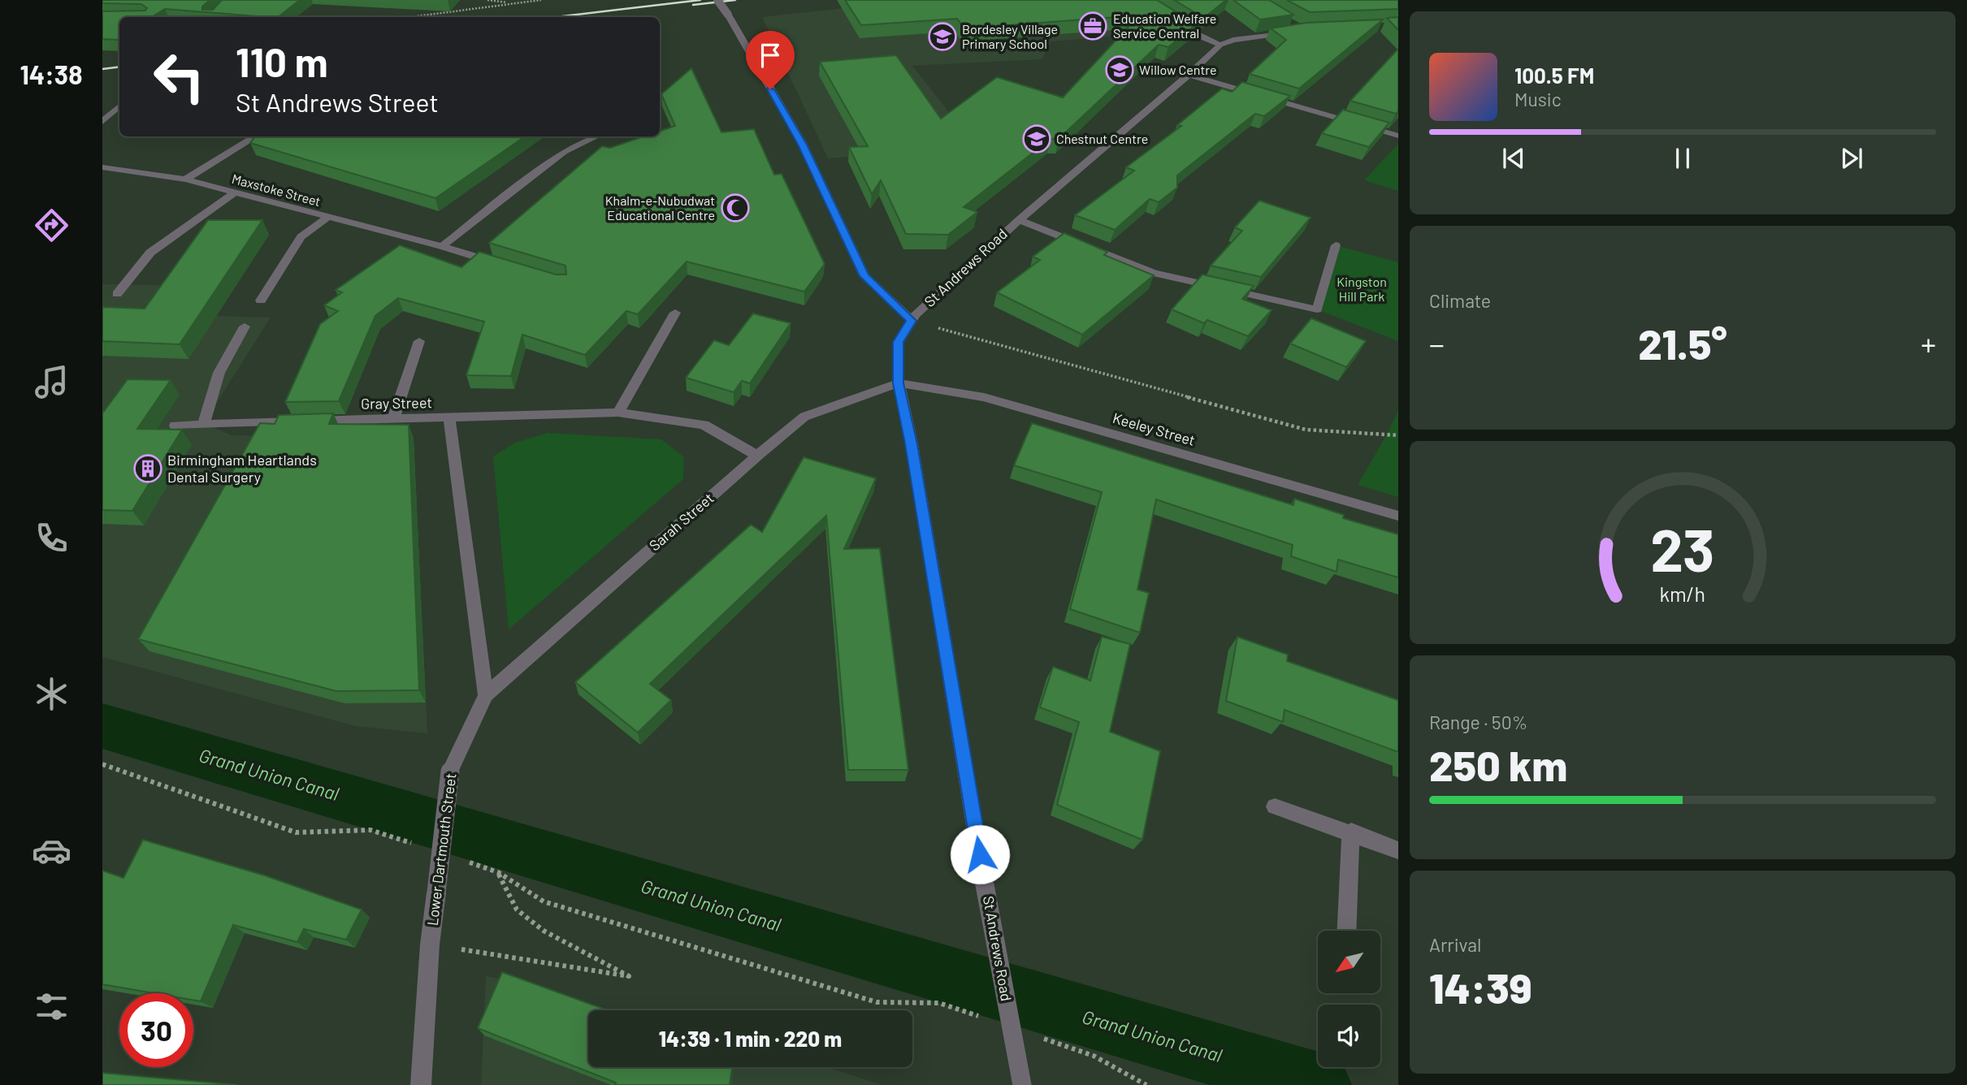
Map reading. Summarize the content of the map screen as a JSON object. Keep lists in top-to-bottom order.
{
  "streets": {
    "street": [
      "Maxstoke Street",
      "St Andrews Road",
      "Gray Street",
      "Keeley Street",
      "Sarah Street",
      "Lower Dartmouth Street"
    ]
  },
  "crossings": [
    ["St Andrews Road", "Keeley Street"],
    ["St Andrews Road", "Sarah Street"],
    ["Gray Street", "Sarah Street"],
    ["Keeley Street", "Sarah Street"],
    ["Sarah Street", "Lower Dartmouth Street"]
  ],
  "water": ["Grand Union Canal"],
  "parks": ["Kingston Hill Park"],
  "places": {
    "office": ["Education Welfare Service Central"],
    "school or university": ["Bordesley Village Primary School", "Willow Centre", "Chestnut Centre"],
    "mosque": ["Khalm-e-Nubudwat Educational Centre"],
    "building": ["Birmingham Heartlands Dental Surgery"]
  },
  "north": "bottom left",
  "page": {
    "tabs": "14:38",
    "turn": ["110 m", "St Andrews Street"],
    "song": ["100.5 FM", "Music"],
    "tile": [
      "Climate",
      ["Range · 50%", "250 km"],
      ["Arrival", "14:39"]
    ],
    "heat": ["−", "21.5°", "+"],
    "limit": "30",
    "trip": "14:39 · 1 min · 220 m",
    "gauge": ["23", "km/h"]
  }
}
